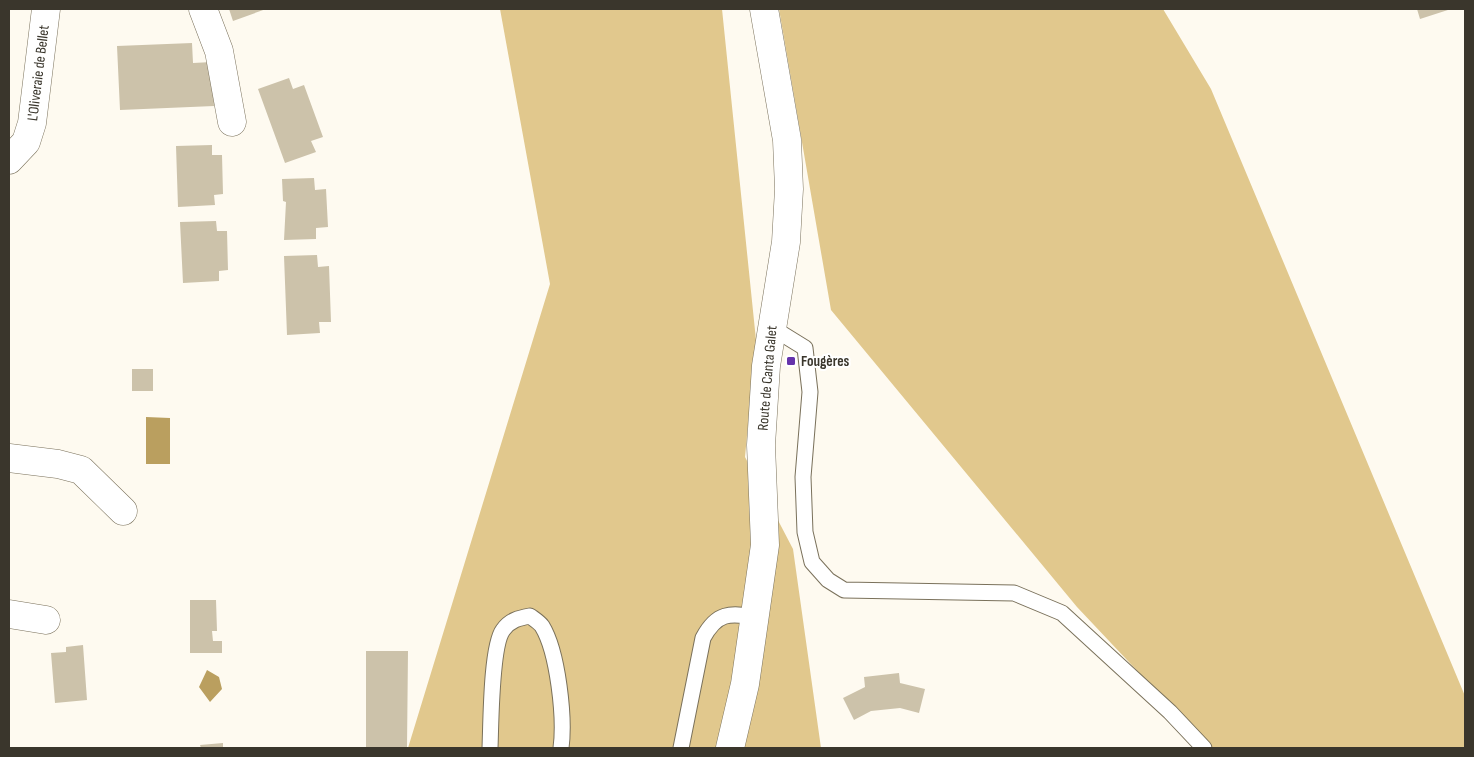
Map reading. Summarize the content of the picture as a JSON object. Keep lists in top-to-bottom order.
{
  "streets": {
    "main road": ["L'Oliveraie de Bellet", "Route de Canta Galet"]
  },
  "places": {
    "transit": ["Fougères"]
  }
}
